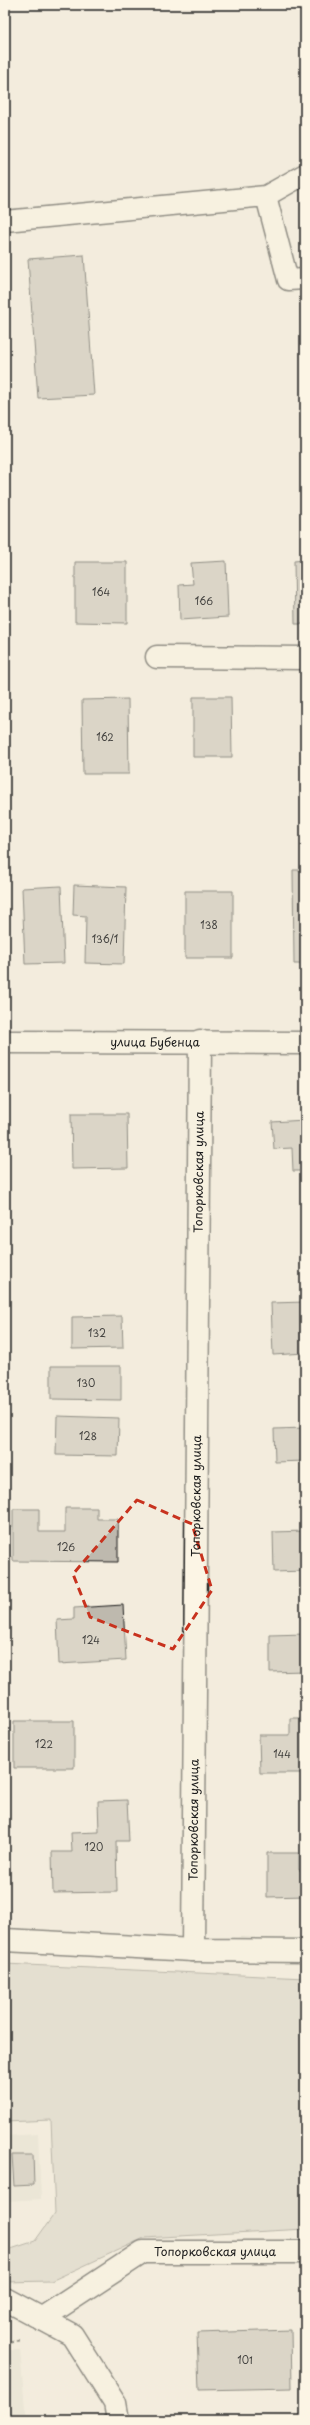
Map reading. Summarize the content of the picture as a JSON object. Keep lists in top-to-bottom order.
{
  "streets": {
    "street": ["улица Бубенца", "Топорковская улица"]
  },
  "crossings": [
    ["улица Бубенца", "Топорковская улица"]
  ],
  "house_numbers": [
    "164",
    "166",
    "162",
    "138",
    "136/1",
    "132",
    "130",
    "128",
    "126",
    "124",
    "122",
    "144",
    "120",
    "101"
  ]
}
